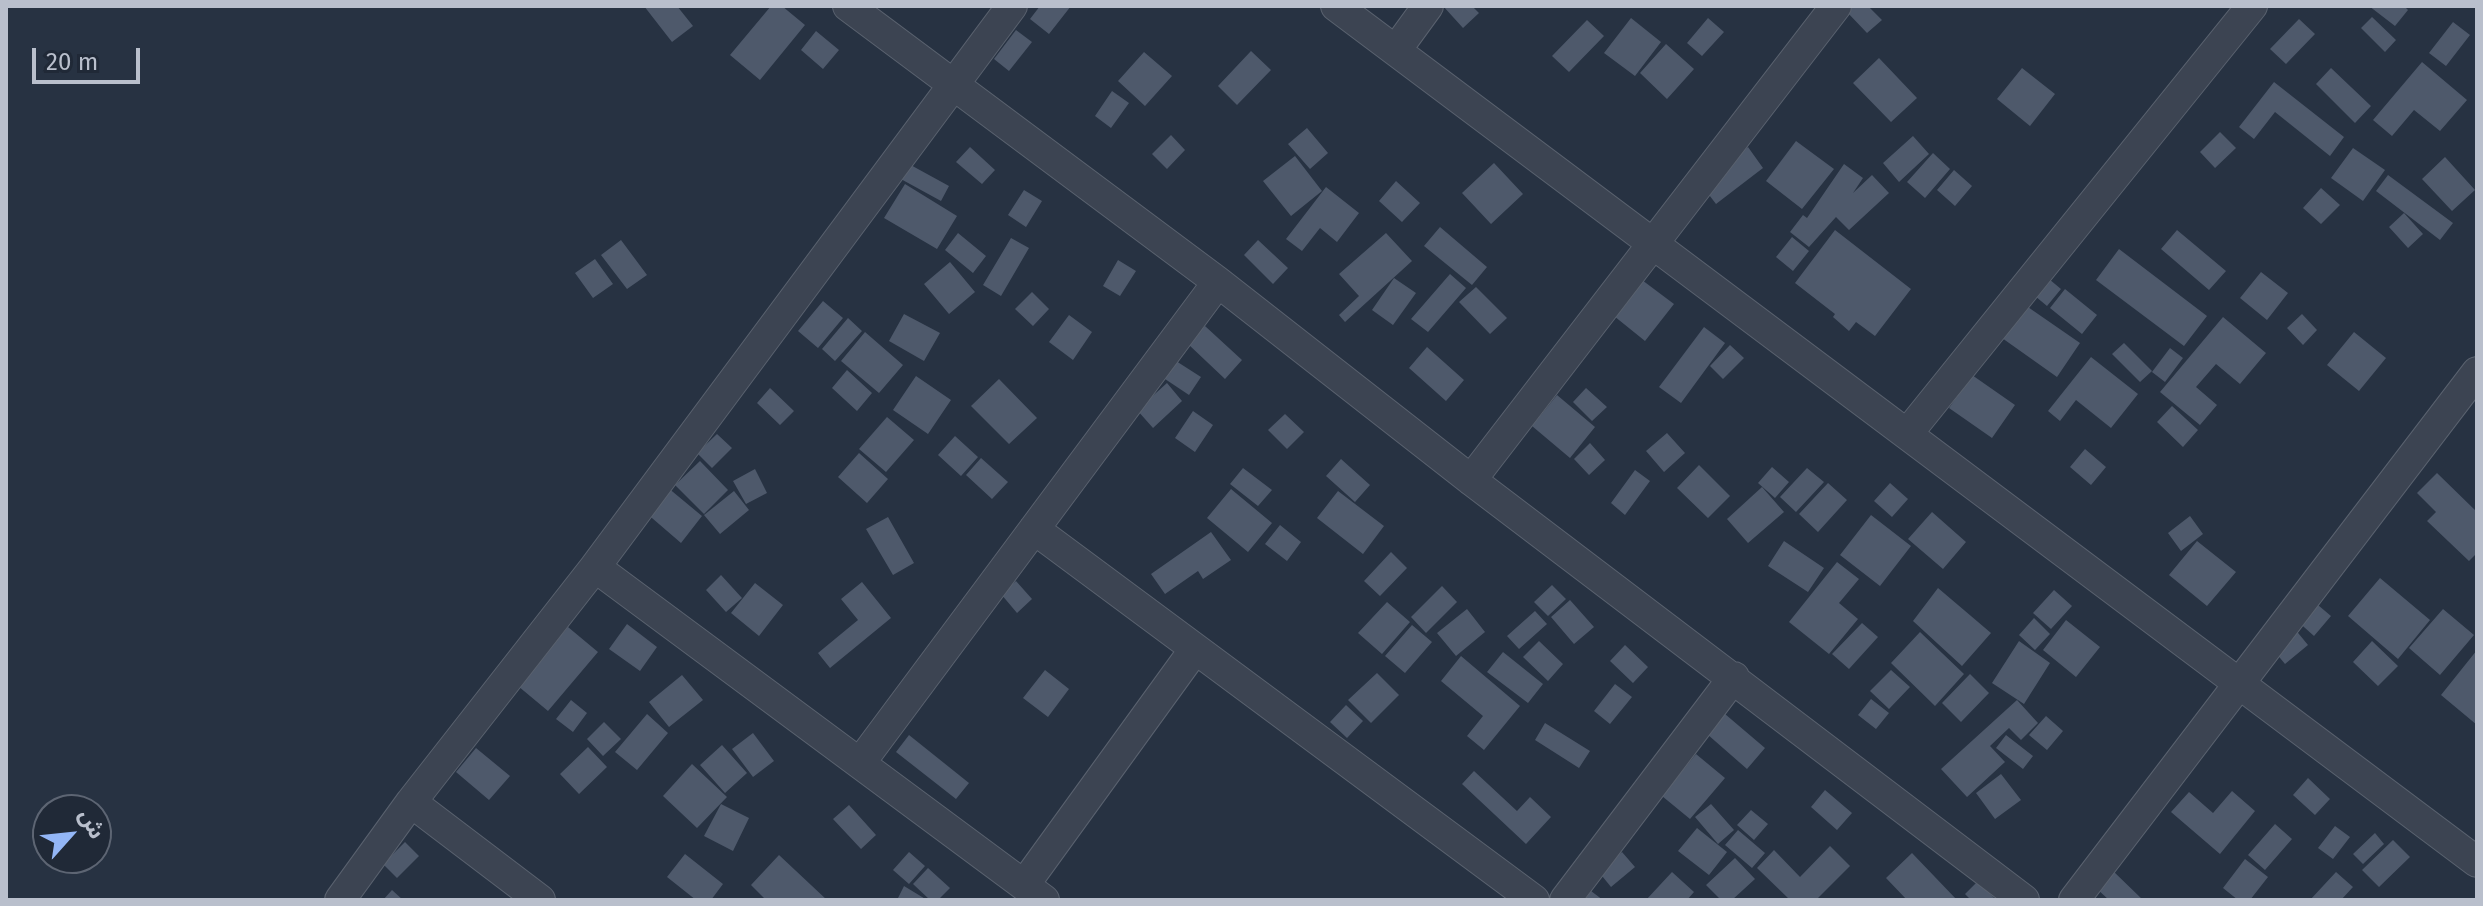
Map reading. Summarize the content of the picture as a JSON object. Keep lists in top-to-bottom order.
{
  "scale_bar": "20 m",
  "north": "top right"
}
